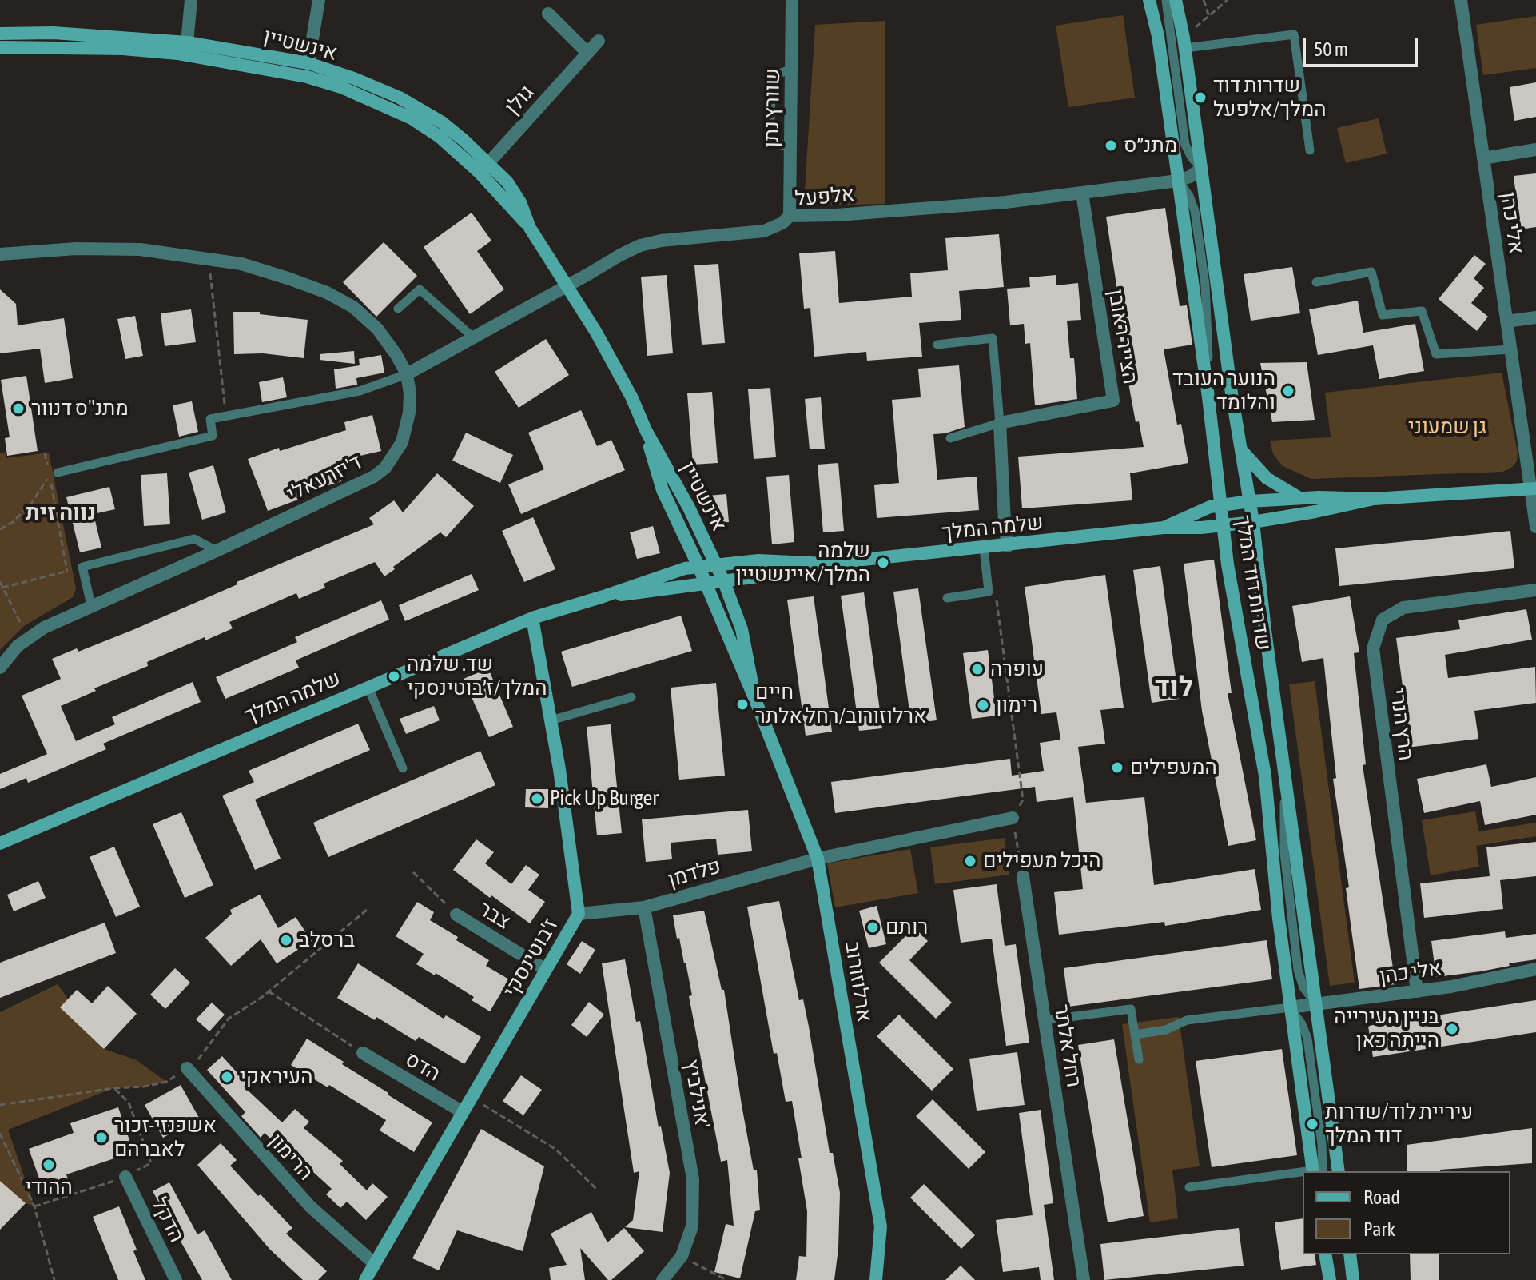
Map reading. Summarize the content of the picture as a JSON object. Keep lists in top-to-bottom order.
{
  "streets": {
    "street": [
      "אינשטיין",
      "גולן",
      "שוורץ נתן",
      "אלפעל",
      "אלי כהן",
      "הצייר ראובן",
      "ד'יזרעאלי",
      "שלמה המלך",
      "שדרות דוד המלך",
      "הרץ הנרי",
      "פלדמן",
      "צבר",
      "ז'בוטינסקי",
      "ארלוזורוב",
      "רחל אלתר",
      "הדס",
      "אנילביץ'",
      "הרימון",
      "הדקל"
    ]
  },
  "crossings": [
    ["אינשטיין", "גולן"],
    ["אינשטיין", "אלפעל"],
    ["אינשטיין", "שלמה המלך"],
    ["אינשטיין", "ארלוזורוב"],
    ["שוורץ נתן", "אלפעל"],
    ["אלפעל", "הצייר ראובן"],
    ["אלפעל", "ד'יזרעאלי"],
    ["אלפעל", "שדרות דוד המלך"],
    ["אלי כהן", "שלמה המלך"],
    ["אלי כהן", "שדרות דוד המלך"],
    ["אלי כהן", "הרץ הנרי"],
    ["שלמה המלך", "שדרות דוד המלך"],
    ["שלמה המלך", "ז'בוטינסקי"],
    ["שלמה המלך", "ארלוזורוב"],
    ["פלדמן", "ז'בוטינסקי"],
    ["פלדמן", "ארלוזורוב"],
    ["פלדמן", "אנילביץ'"],
    ["צבר", "ז'בוטינסקי"],
    ["ז'בוטינסקי", "הדס"],
    ["ז'בוטינסקי", "הרימון"]
  ],
  "districts": ["נווה זית", "לוד"],
  "parks": ["גן שמעוני"],
  "places": [
    "שדרות דוד המלך/אלפעל",
    "מתנ״ס",
    "הנוער העובד והלומד",
    "מתנ\"ס דנוור",
    "שלמה המלך/איינשטיין",
    "עופרה",
    "שד. שלמה המלך/ז׳בוטינסקי",
    "חיים ארלוזורוב/רחל אלתר",
    "רימון",
    "המעפילים",
    "Pick Up Burger",
    "היכל מעפילים",
    "רותם",
    "ברסלב",
    "בניין העירייה הייתה כאן",
    "העיראקי",
    "עיריית לוד/שדרות דוד המלך",
    "אשכנזי-זכור לאברהם",
    "ההודי"
  ],
  "legend": ["Road", "Park"],
  "scale_bar": "50 m"
}
